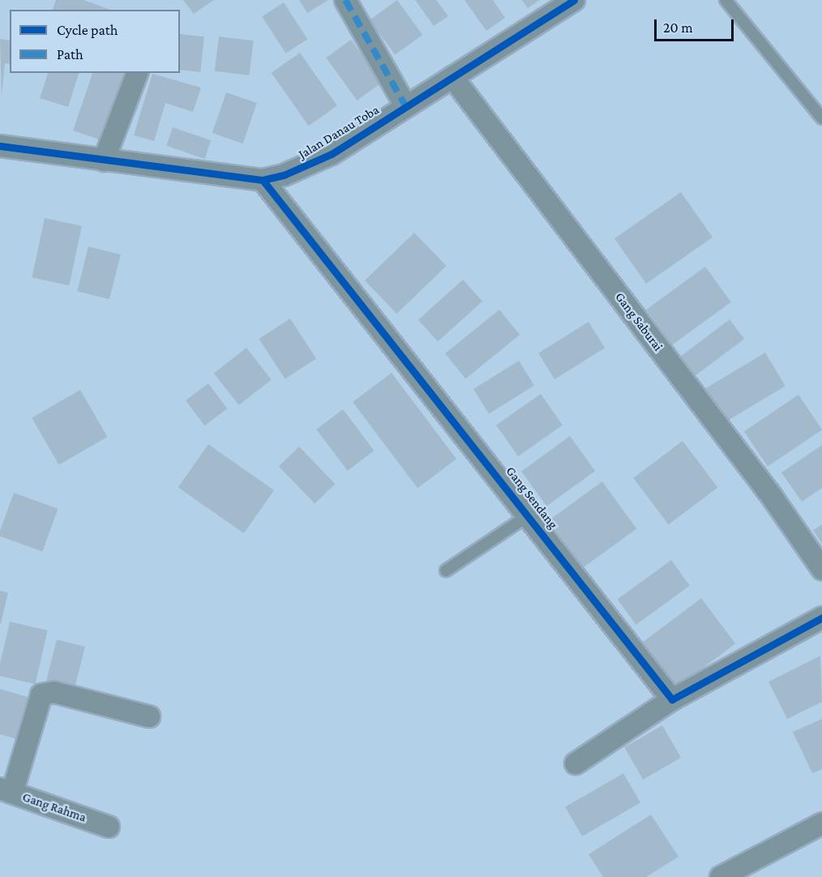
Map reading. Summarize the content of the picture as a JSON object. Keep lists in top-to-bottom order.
{
  "streets": {
    "street": [
      "Jalan Danau Toba",
      "Gang Saburai",
      "Gang Sendang",
      "Gang Rahma"
    ]
  },
  "crossings": [
    ["Jalan Danau Toba", "Gang Saburai"],
    ["Jalan Danau Toba", "Gang Sendang"]
  ],
  "legend": ["Cycle path", "Path"],
  "scale_bar": "20 m"
}
